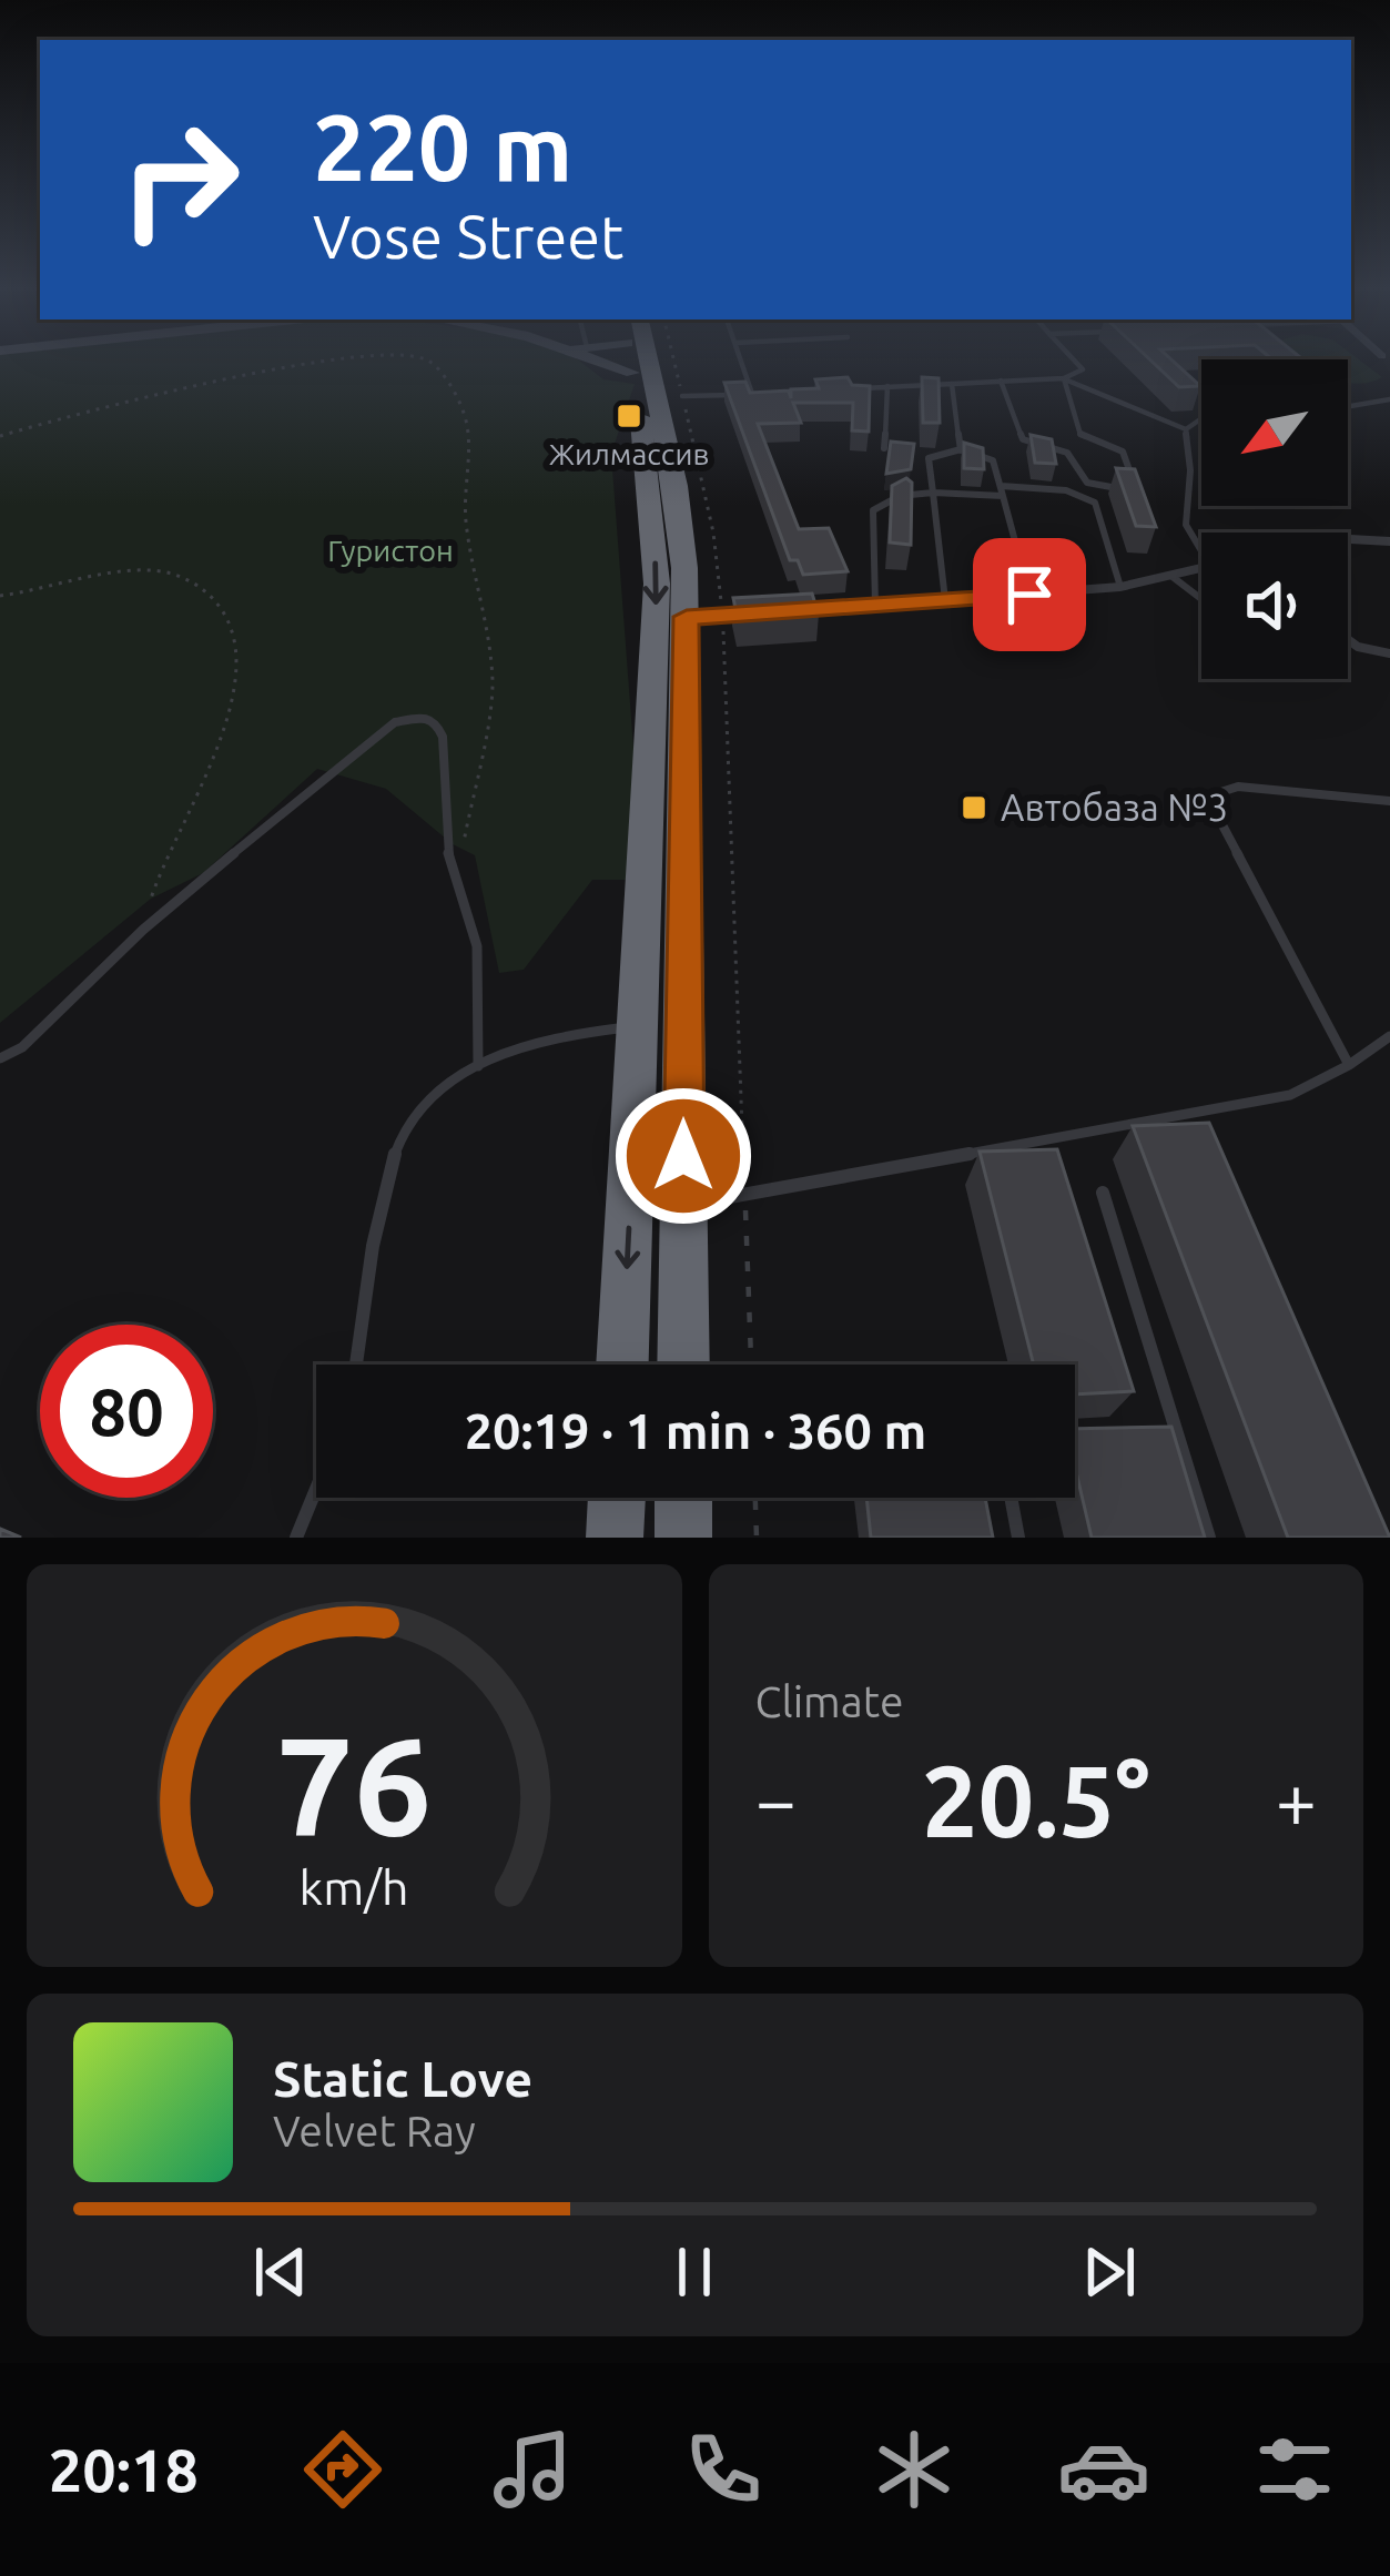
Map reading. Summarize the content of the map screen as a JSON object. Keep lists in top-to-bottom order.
{
  "parks": ["Гуристон"],
  "places": {
    "transit": ["Жилмассив", "Автобаза №3"]
  },
  "north": "bottom left",
  "page": {
    "turn": ["220 m", "Vose Street"],
    "limit": "80",
    "trip": "20:19 · 1 min · 360 m",
    "tile": "Climate",
    "heat": ["−", "20.5°", "+"],
    "song": ["Static Love", "Velvet Ray"],
    "tabs": "20:18",
    "gauge": ["76", "km/h"]
  }
}
